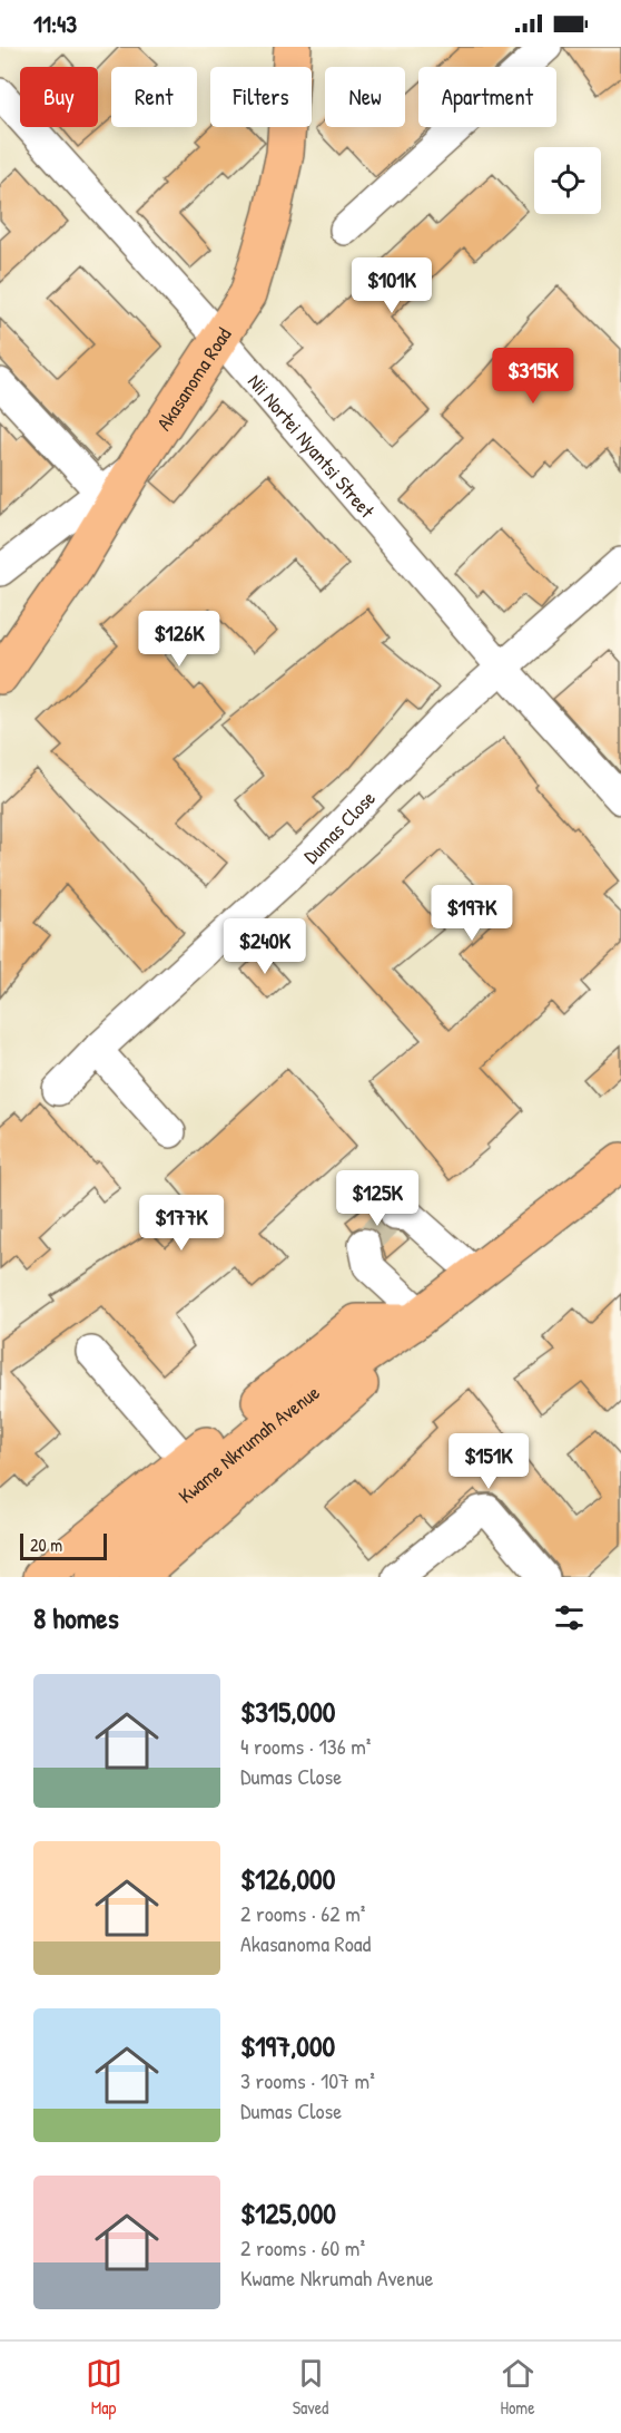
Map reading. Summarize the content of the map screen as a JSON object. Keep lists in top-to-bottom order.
{
  "streets": {
    "main road": ["Akasanoma Road", "Kwame Nkrumah Avenue"],
    "street": ["Nii Nortei Nyantsi Street", "Dumas Close"]
  },
  "crossings": [
    ["Akasanoma Road", "Nii Nortei Nyantsi Street"],
    ["Nii Nortei Nyantsi Street", "Dumas Close"]
  ],
  "scale_bar": "20 m",
  "page": {
    "status": "11:43",
    "chip": [
      "Buy",
      "Rent",
      "Filters",
      "New",
      "Apartment"
    ],
    "price": [
      "$101K",
      "$315K",
      "$126K",
      "$197K",
      "$240K",
      "$125K",
      "$177K",
      "$151K"
    ],
    "scale": "20 m",
    "heading": "8 homes",
    "list": [
      {
        "name": "$315,000",
        "note": "4 rooms · 136 m² · Dumas Close"
      },
      {
        "name": "$126,000",
        "note": "2 rooms · 62 m² · Akasanoma Road"
      },
      {
        "name": "$197,000",
        "note": "3 rooms · 107 m² · Dumas Close"
      },
      {
        "name": "$125,000",
        "note": "2 rooms · 60 m² · Kwame Nkrumah Avenue"
      }
    ],
    "tabs": ["Map", "Saved", "Home"]
  }
}
